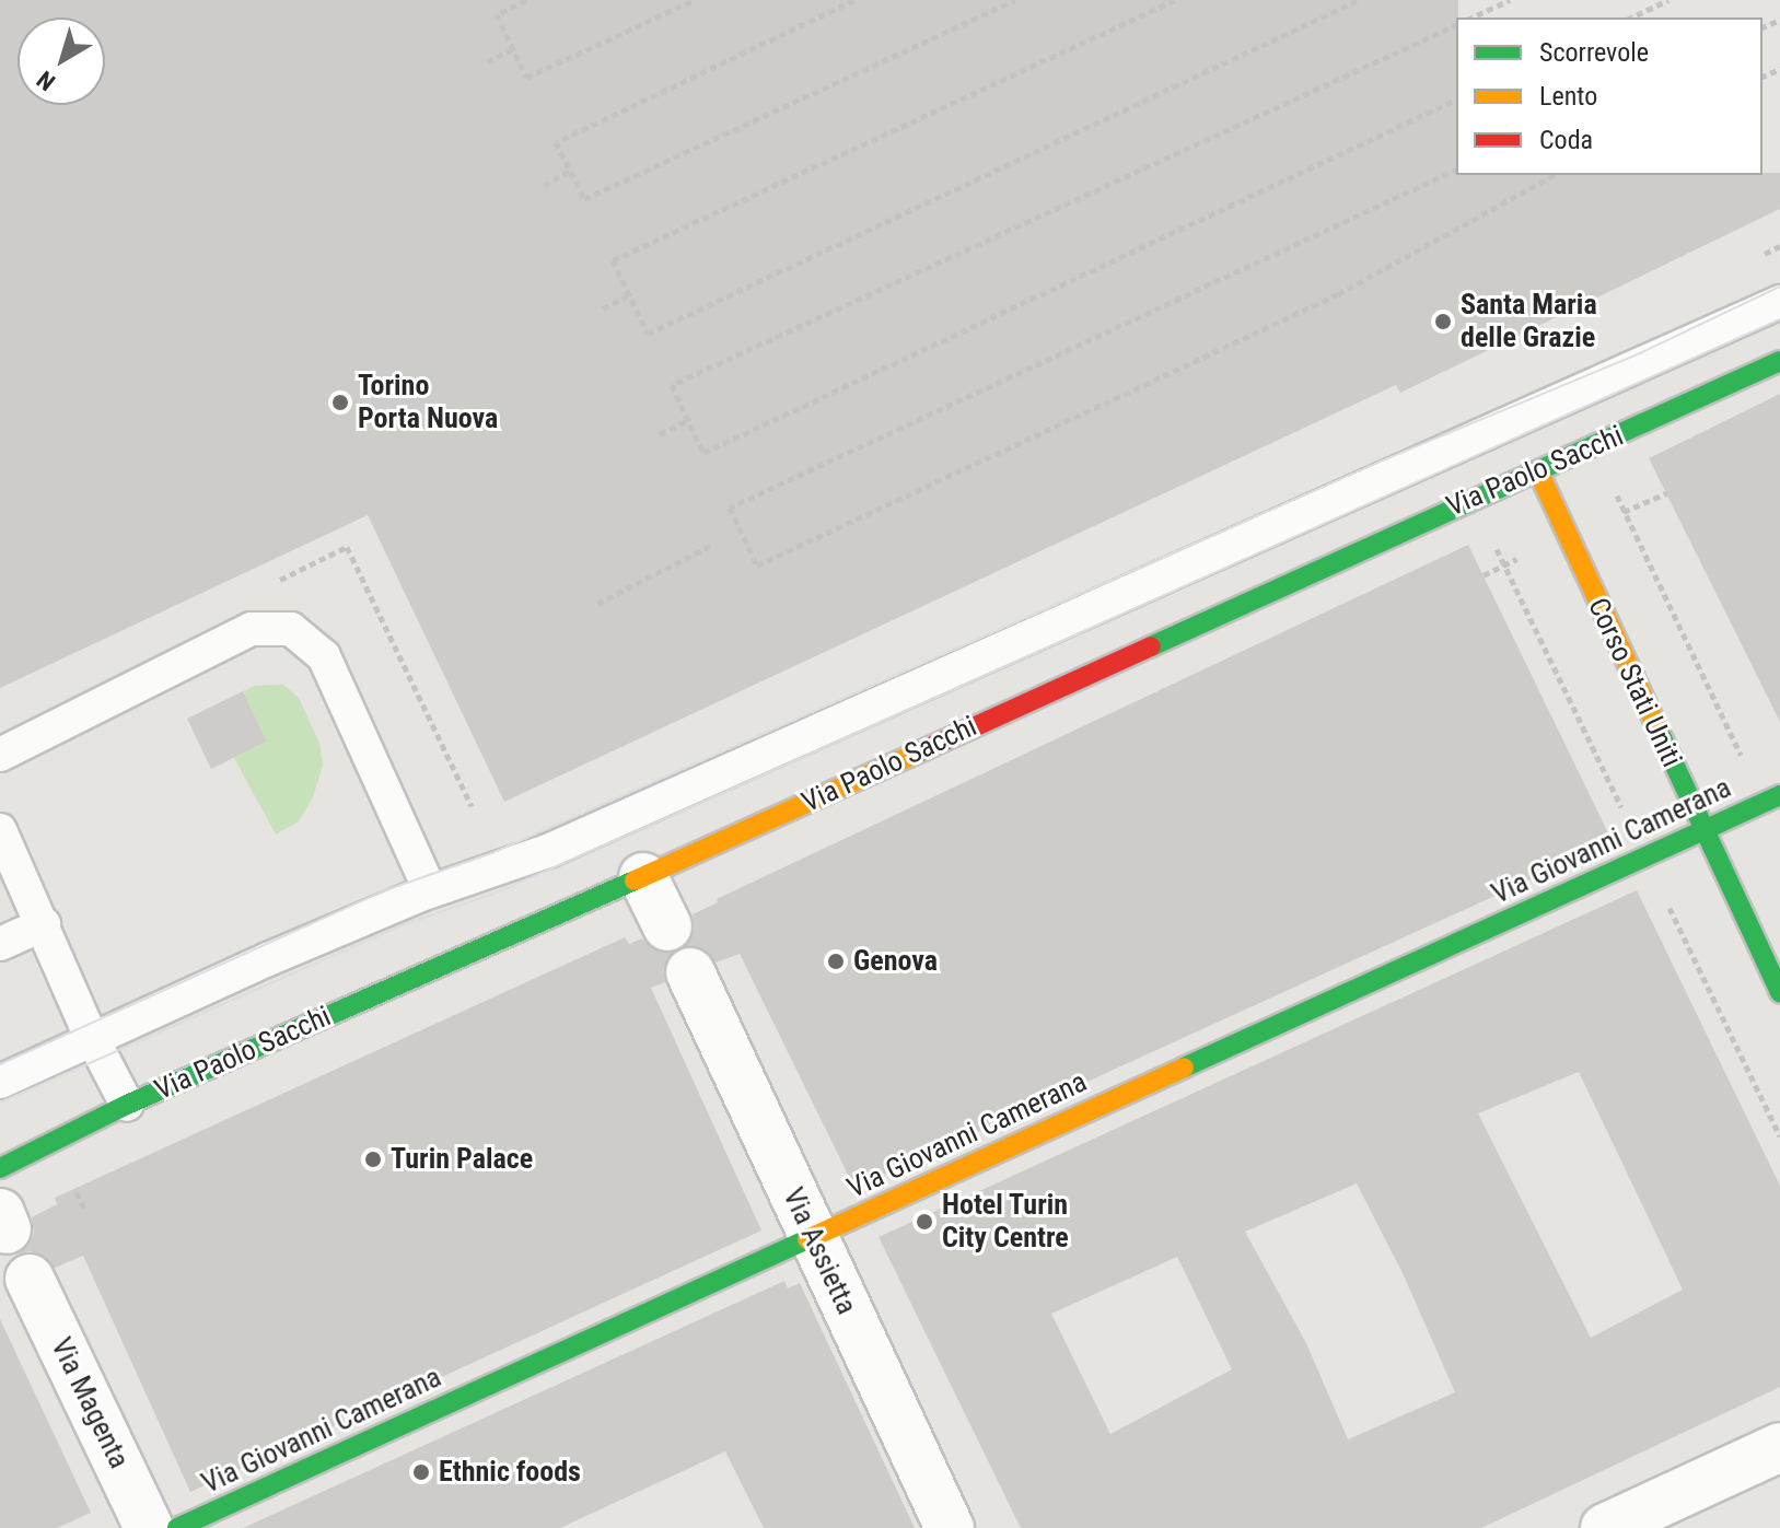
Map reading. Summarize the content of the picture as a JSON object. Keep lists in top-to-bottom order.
{
  "streets": {
    "street": [
      "Via Paolo Sacchi",
      "Corso Stati Uniti",
      "Via Giovanni Camerana",
      "Via Assietta",
      "Via Magenta"
    ]
  },
  "crossings": [
    ["Via Paolo Sacchi", "Corso Stati Uniti"],
    ["Corso Stati Uniti", "Via Giovanni Camerana"],
    ["Via Giovanni Camerana", "Via Assietta"]
  ],
  "places": [
    "Santa Maria delle Grazie",
    "Torino Porta Nuova",
    "Genova",
    "Turin Palace",
    "Hotel Turin City Centre",
    "Ethnic foods"
  ],
  "legend": ["Scorrevole", "Lento", "Coda"],
  "north": "bottom left"
}
